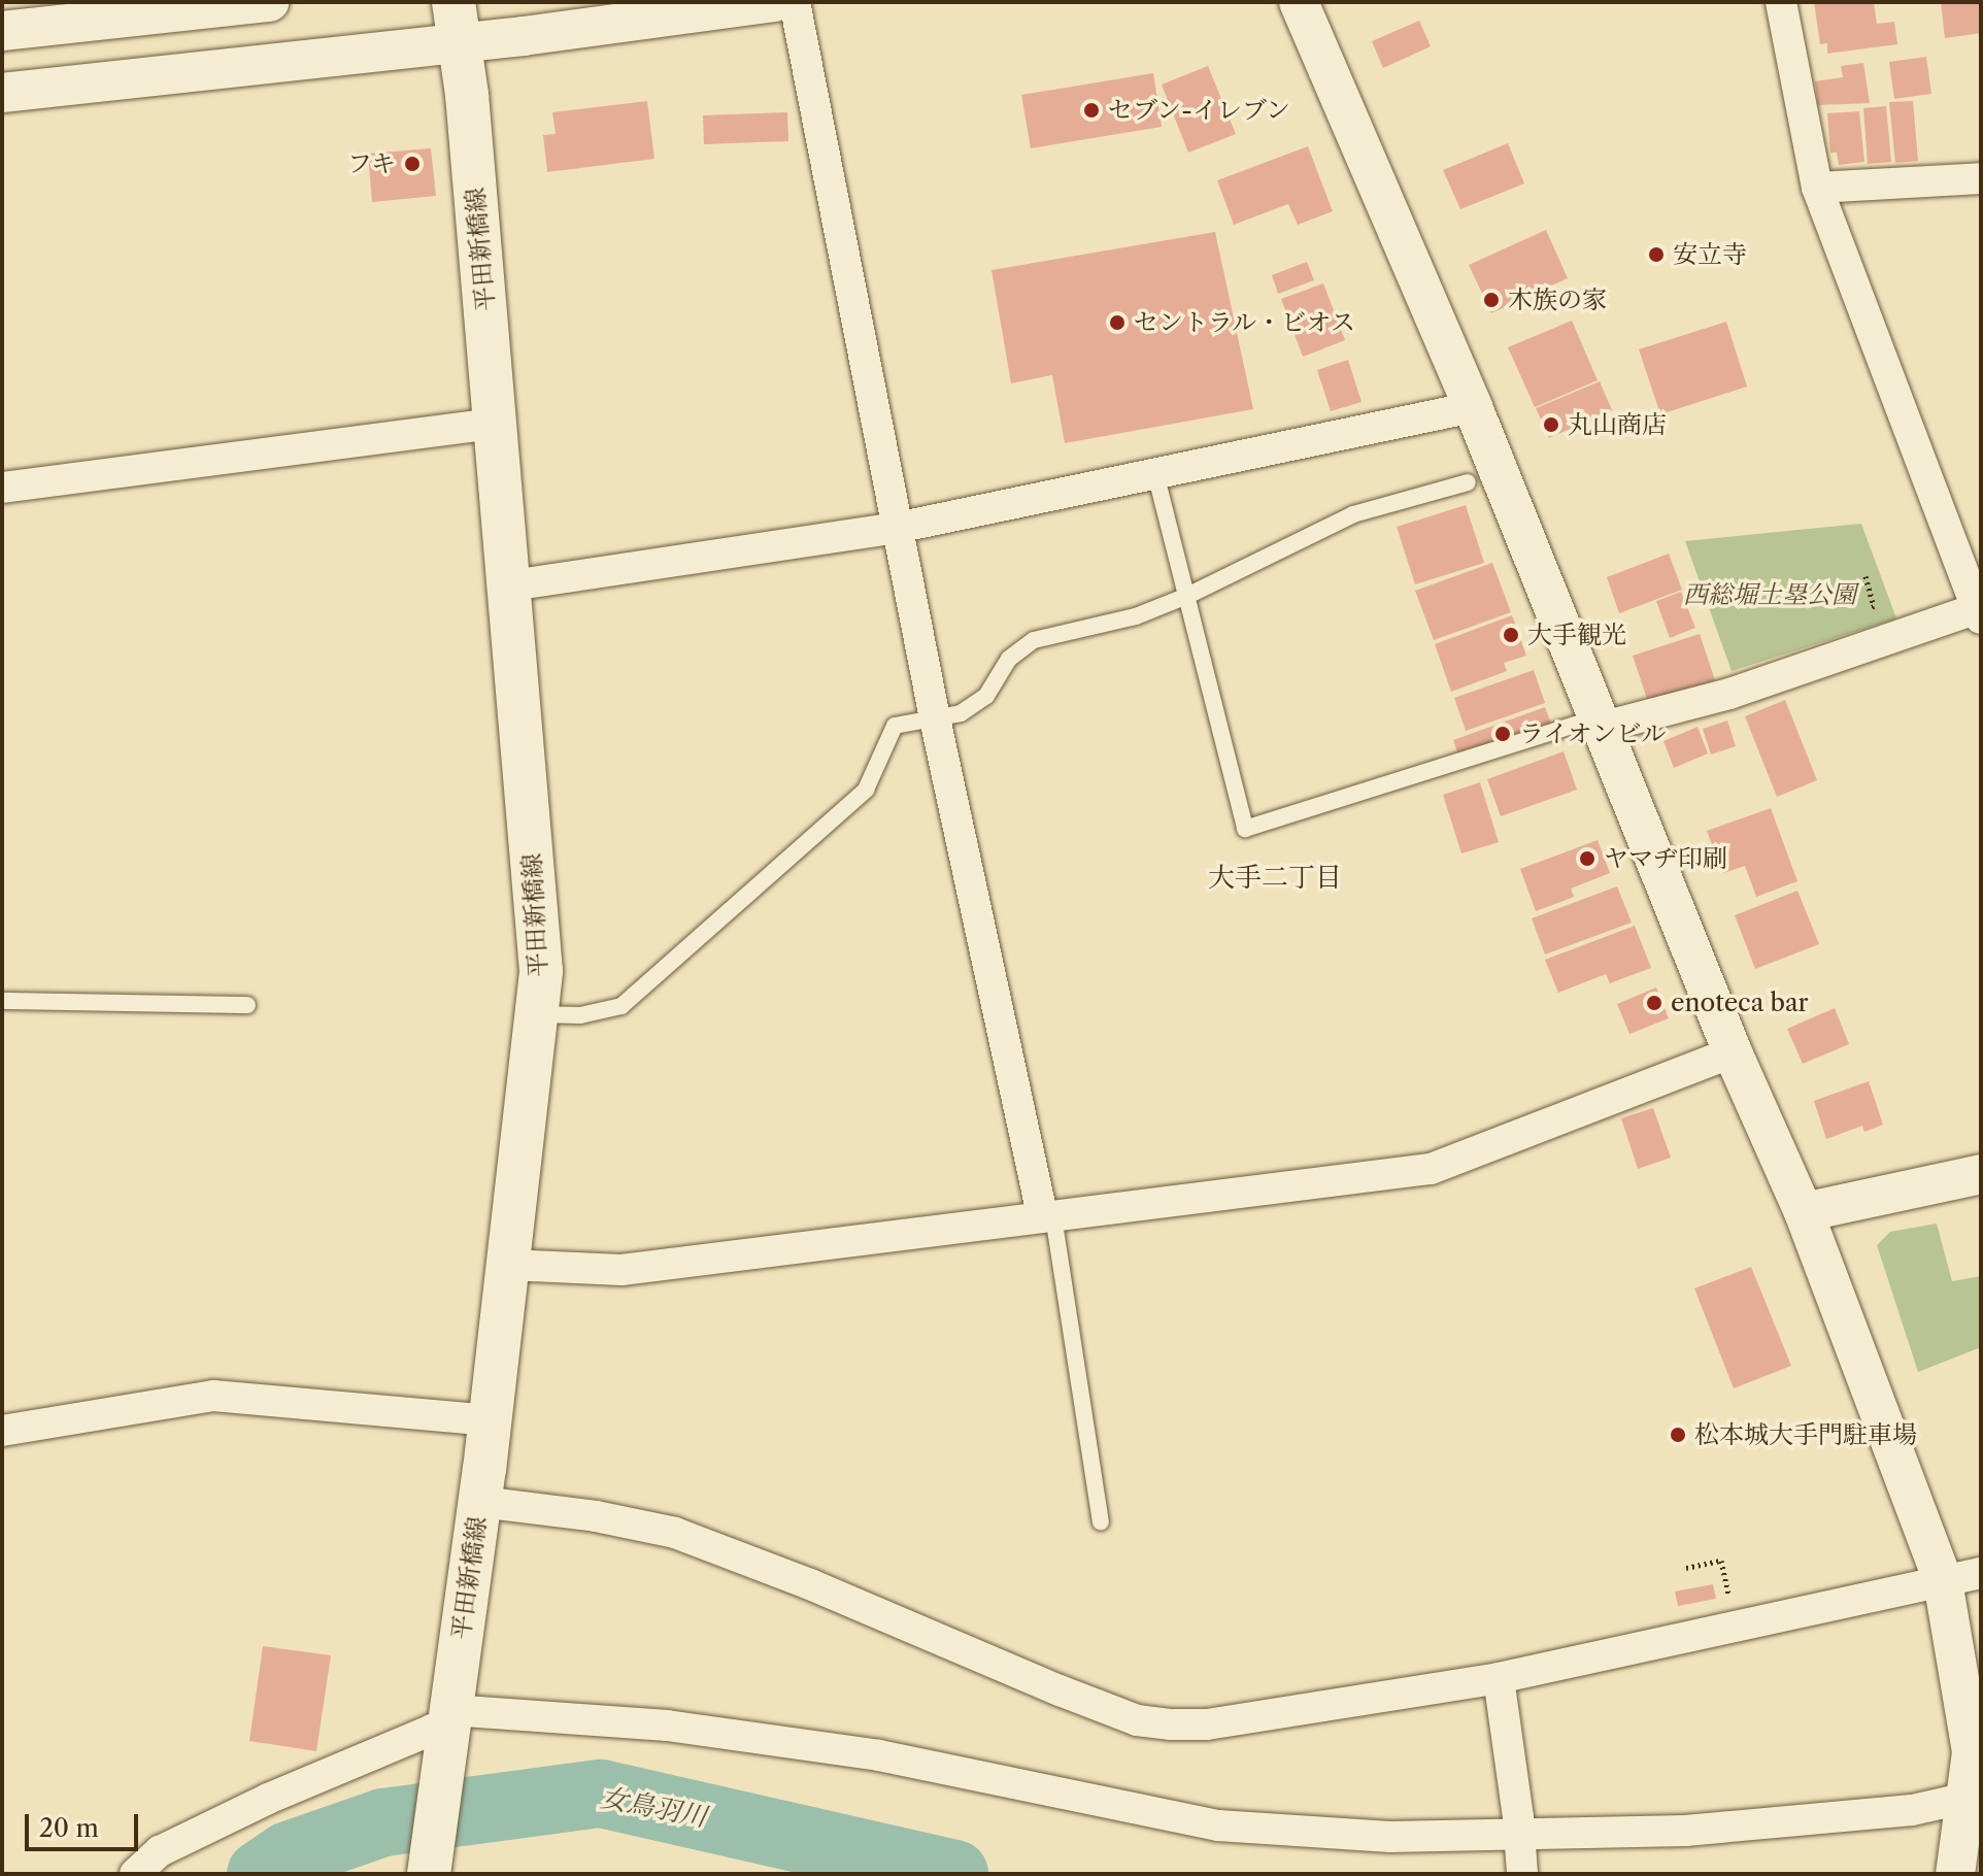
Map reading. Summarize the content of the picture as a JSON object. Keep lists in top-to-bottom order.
{
  "streets": {
    "main road": ["平田新橋線"]
  },
  "districts": ["大手二丁目"],
  "water": ["女鳥羽川"],
  "parks": ["西総堀土塁公園"],
  "places": [
    "セブン-イレブン",
    "フキ",
    "安立寺",
    "木族の家",
    "セントラル・ビオス",
    "丸山商店",
    "大手観光",
    "ライオンビル",
    "ヤマヂ印刷",
    "enoteca bar",
    "松本城大手門駐車場"
  ],
  "scale_bar": "20 m"
}
